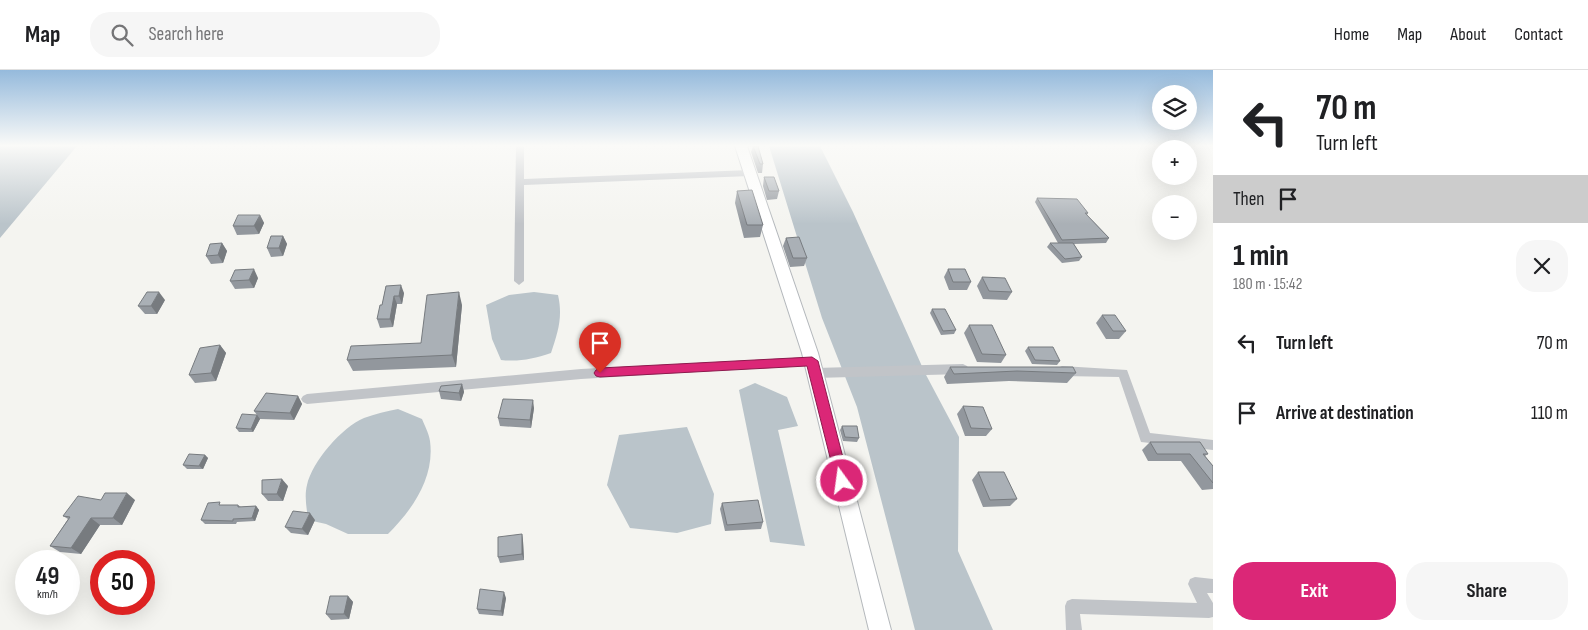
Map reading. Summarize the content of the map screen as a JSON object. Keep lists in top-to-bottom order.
{
  "page": {
    "header": "Map",
    "search": "Search here",
    "nav": [
      "Home",
      "Map",
      "About",
      "Contact"
    ],
    "turn": ["70 m", "Turn left"],
    "map_buttons": ["+", "−"],
    "then": "Then",
    "heading": ["1 min", "180 m · 15:42"],
    "list": [
      {
        "name": "Turn left",
        "value": "70 m"
      },
      {
        "name": "Arrive at destination",
        "value": "110 m"
      }
    ],
    "speed": "49 km/h",
    "limit": "50",
    "buttons": ["Exit", "Share"]
  }
}
